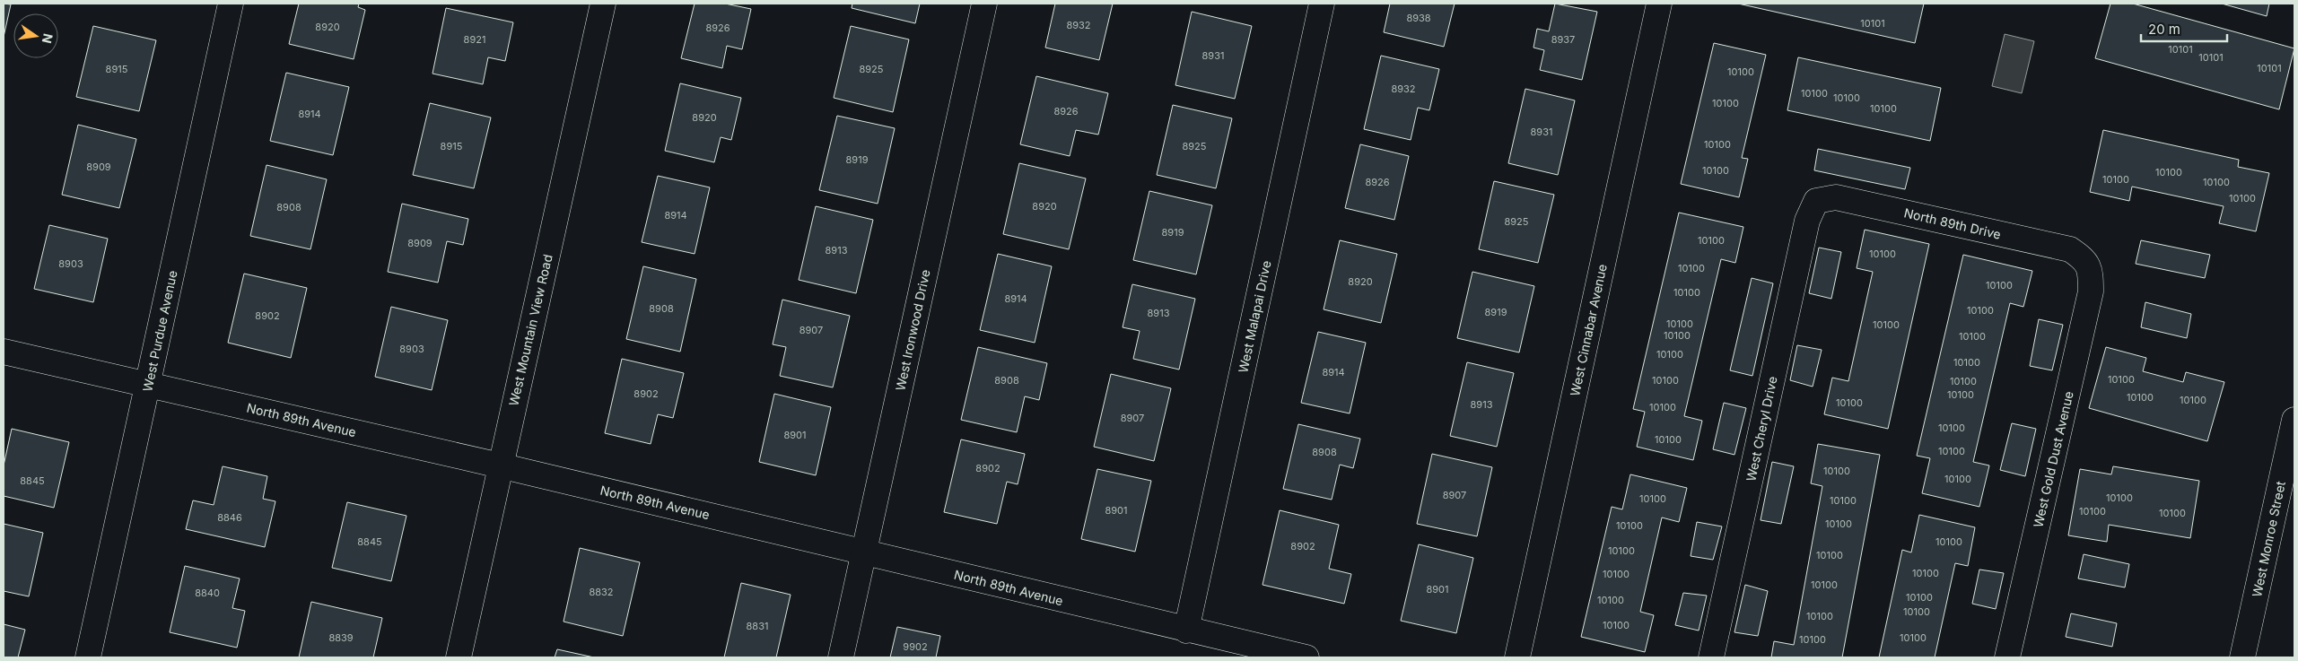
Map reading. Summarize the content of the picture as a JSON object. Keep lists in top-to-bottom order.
{
  "streets": {
    "street": [
      "North 89th Drive",
      "West Malapai Drive",
      "West Mountain View Road",
      "West Ironwood Drive",
      "West Cinnabar Avenue",
      "West Purdue Avenue",
      "North 89th Avenue",
      "West Cheryl Drive",
      "West Gold Dust Avenue",
      "West Monroe Street"
    ]
  },
  "crossings": [
    ["North 89th Drive", "West Cheryl Drive"],
    ["North 89th Drive", "West Gold Dust Avenue"],
    ["West Malapai Drive", "North 89th Avenue"],
    ["West Mountain View Road", "North 89th Avenue"],
    ["West Ironwood Drive", "North 89th Avenue"],
    ["West Purdue Avenue", "North 89th Avenue"]
  ],
  "house_numbers": [
    "8938",
    "10101",
    "8932",
    "8920",
    "8926",
    "8921",
    "8937",
    "10101",
    "8931",
    "10101",
    "10101",
    "8915",
    "8925",
    "10100",
    "8932",
    "10100",
    "10100",
    "10100",
    "10100",
    "8926",
    "8914",
    "8920",
    "8931",
    "10100",
    "8915",
    "8925",
    "8919",
    "8909",
    "10100",
    "10100",
    "10100",
    "8926",
    "10100",
    "10100",
    "8920",
    "8908",
    "8914",
    "8925",
    "8919",
    "10100",
    "8909",
    "8913",
    "10100",
    "8903",
    "10100",
    "8920",
    "10100",
    "10100",
    "8914",
    "8908",
    "10100",
    "8919",
    "8913",
    "8902",
    "10100",
    "10100",
    "8907",
    "10100",
    "10100",
    "8903",
    "10100",
    "10100",
    "8914",
    "10100",
    "8908",
    "10100",
    "10100",
    "8902",
    "10100",
    "10100",
    "10100",
    "10100",
    "8913",
    "10100",
    "8907",
    "10100",
    "8901",
    "10100",
    "10100",
    "8908",
    "8902",
    "10100",
    "10100",
    "8845",
    "8907",
    "10100",
    "10100",
    "10100",
    "8901",
    "10100",
    "10100",
    "8846",
    "10100",
    "10100",
    "8845",
    "10100",
    "8902",
    "10100",
    "10100",
    "10100",
    "10100",
    "10100",
    "8901",
    "8832",
    "8840",
    "10100",
    "10100",
    "10100",
    "10100",
    "10100",
    "8831",
    "8839",
    "10100",
    "10100",
    "9902"
  ],
  "scale_bar": "20 m",
  "north": "right"
}
